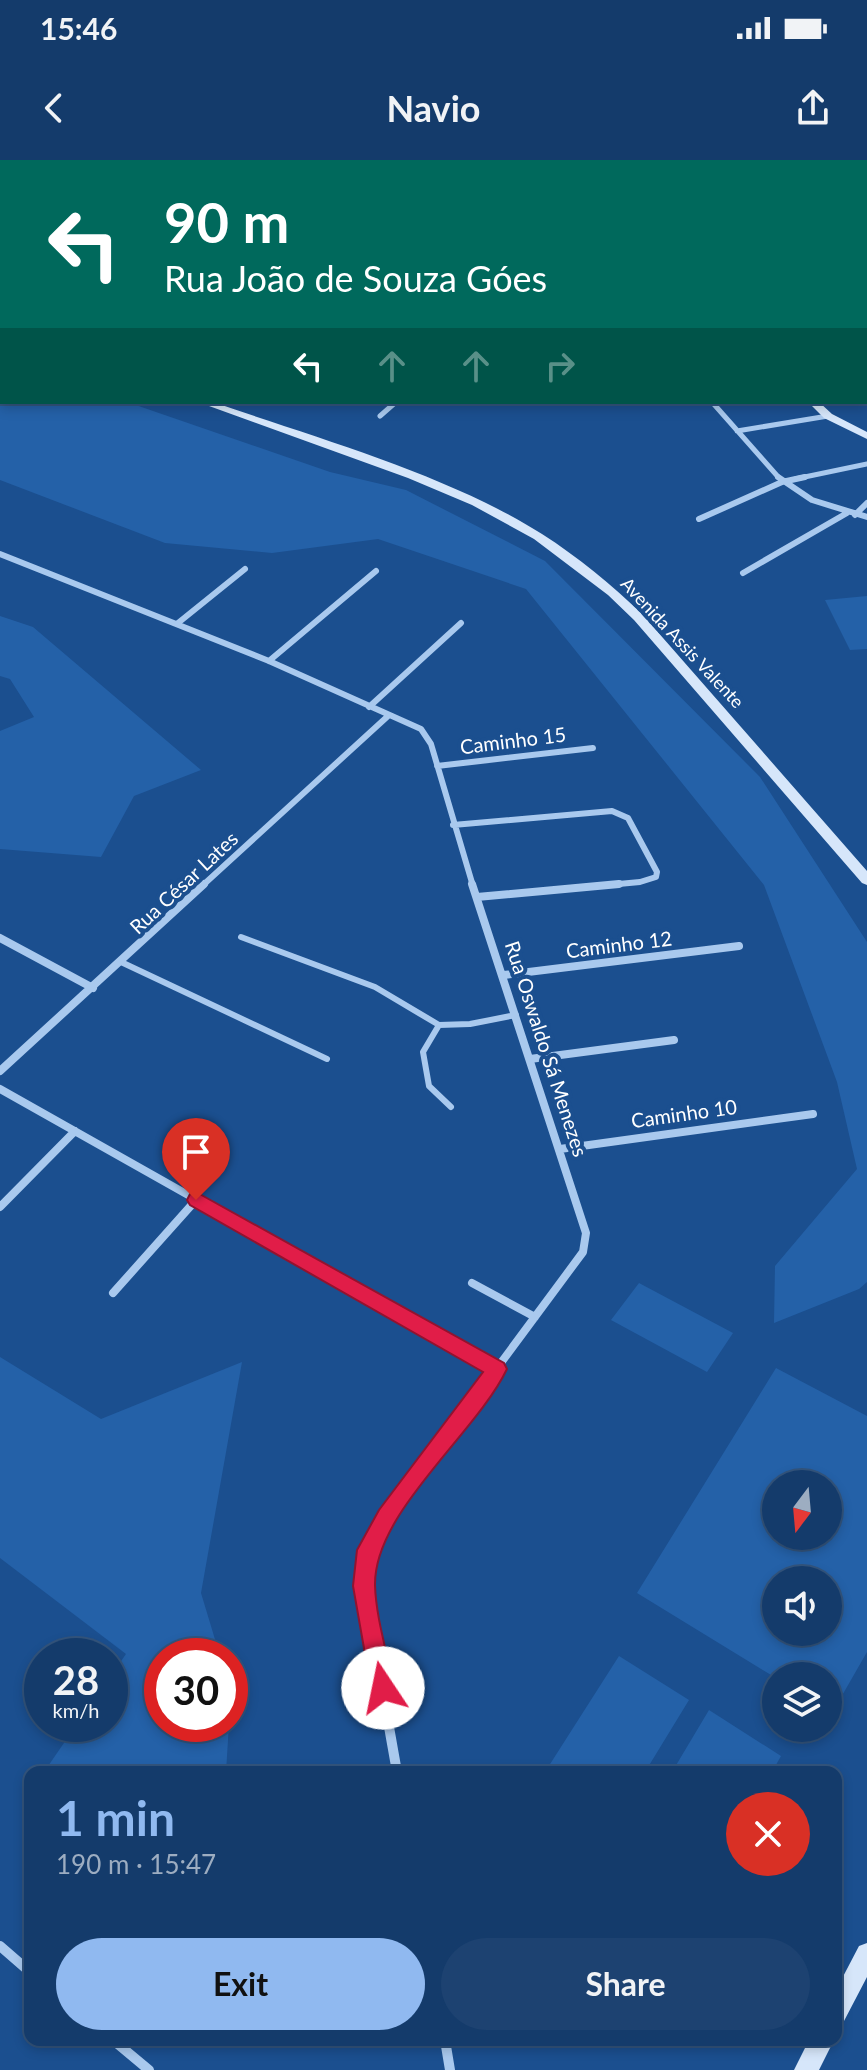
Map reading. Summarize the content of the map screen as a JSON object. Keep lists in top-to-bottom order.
{
  "streets": {
    "main road": ["Avenida Assis Valente"],
    "street": [
      "Caminho 15",
      "Rua César Lates",
      "Caminho 12",
      "Rua Oswaldo Sá Menezes",
      "Caminho 10"
    ]
  },
  "crossings": [
    ["Caminho 15", "Rua Oswaldo Sá Menezes"],
    ["Rua César Lates", "Rua Oswaldo Sá Menezes"],
    ["Caminho 12", "Rua Oswaldo Sá Menezes"],
    ["Rua Oswaldo Sá Menezes", "Caminho 10"]
  ],
  "north": "bottom",
  "page": {
    "status": "15:46",
    "header": "Navio",
    "turn": ["90 m", "Rua João de Souza Góes"],
    "speed": "28 km/h",
    "limit": "30",
    "heading": ["1 min", "190 m · 15:47"],
    "buttons": ["Exit", "Share"]
  }
}
